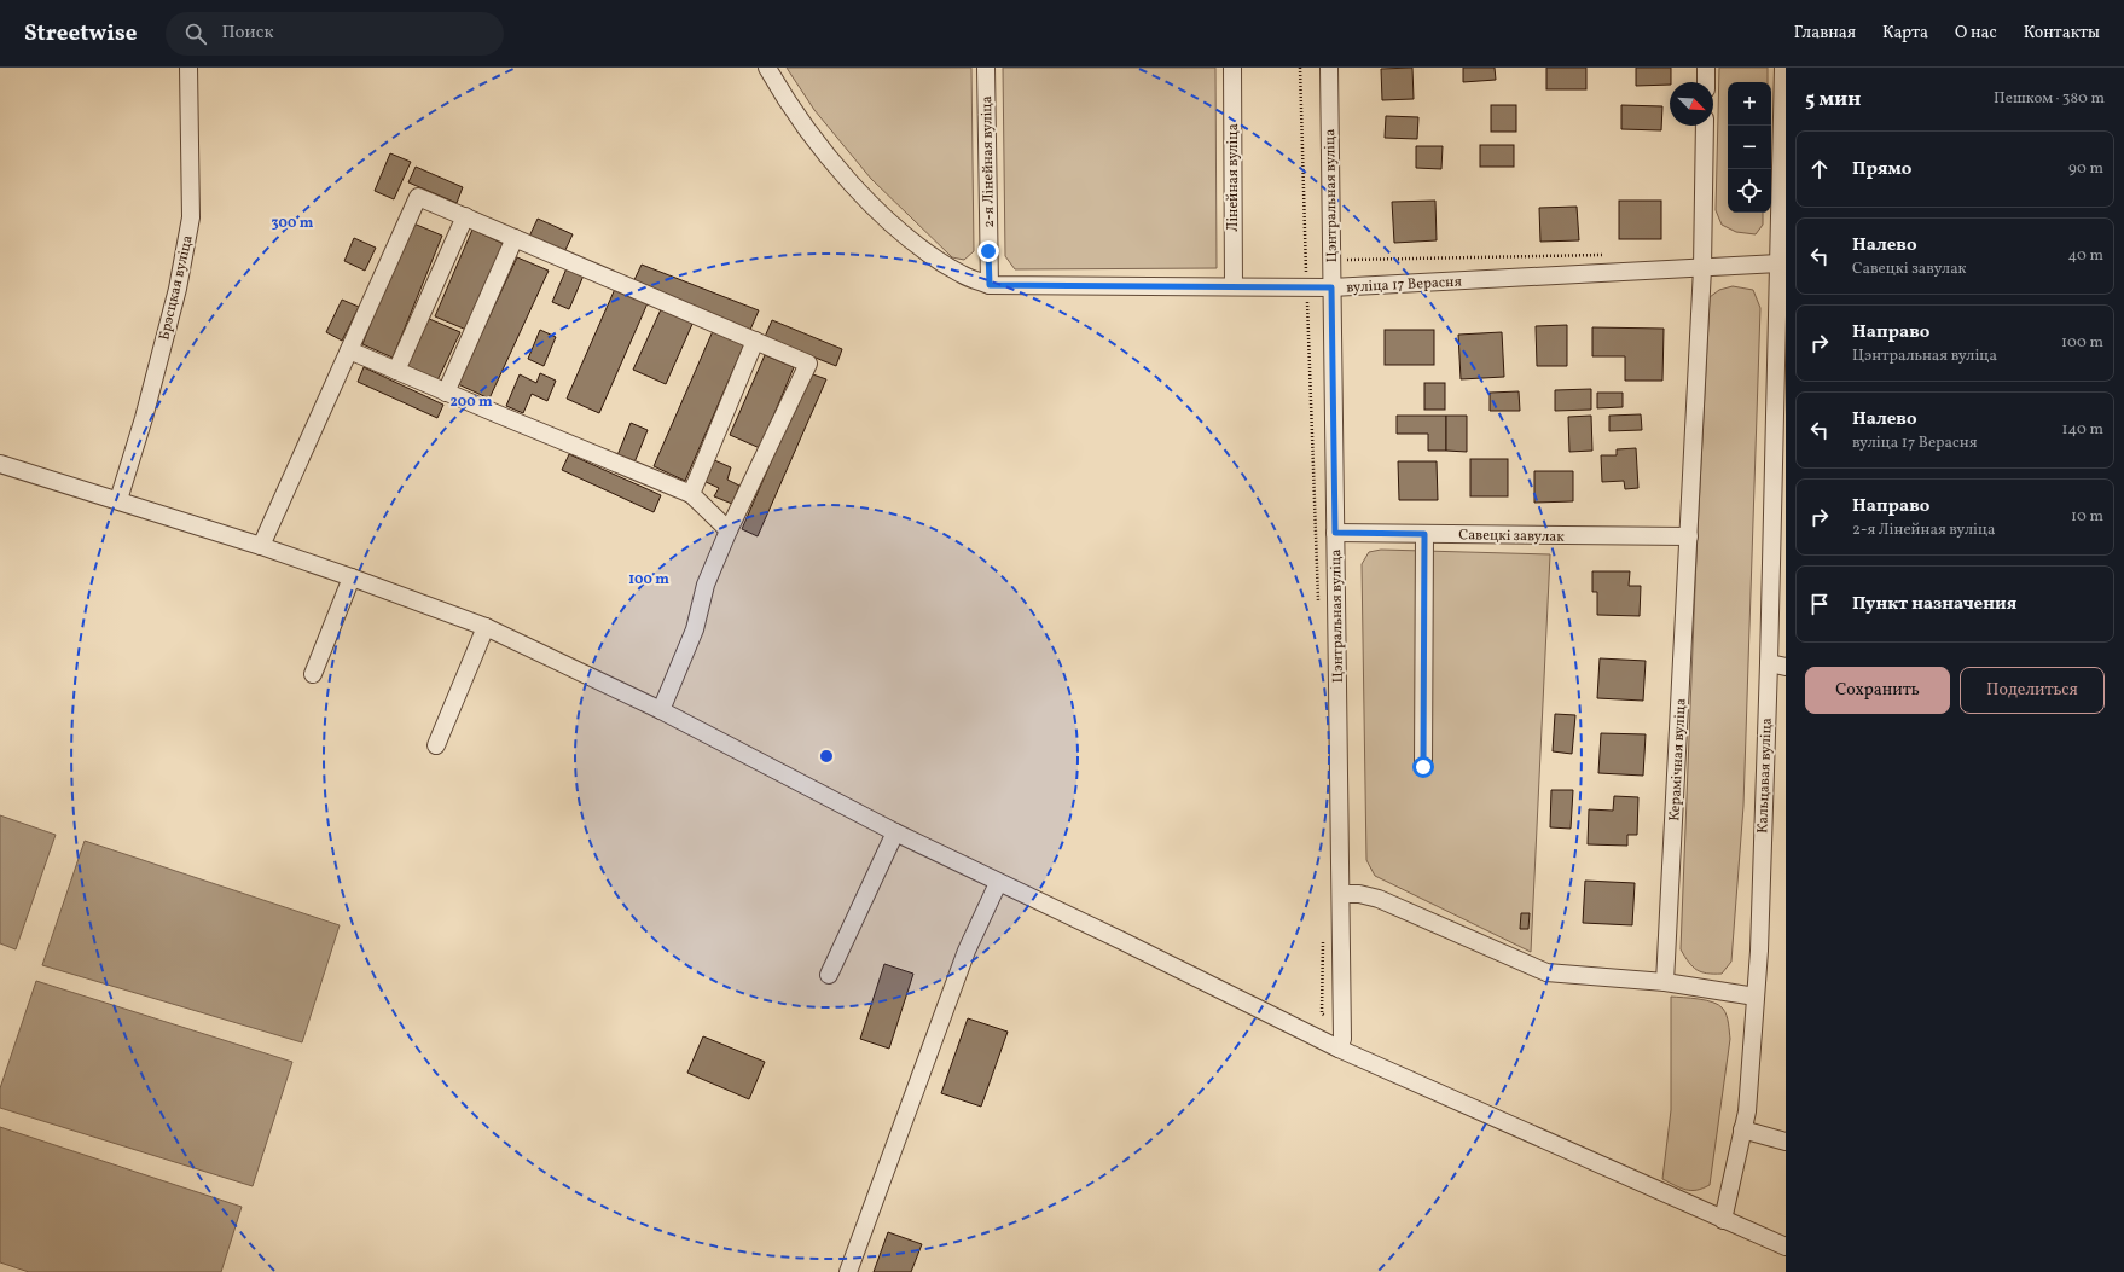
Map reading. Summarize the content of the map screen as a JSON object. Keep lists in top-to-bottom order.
{
  "streets": {
    "street": [
      "2-я Лінейная вуліца",
      "Лінейная вуліца",
      "Цэнтральная вуліца",
      "вуліца 17 Верасня",
      "Брэсцкая вуліца",
      "Савецкі завулак",
      "Керамічная вуліца",
      "Кальцавая вуліца"
    ]
  },
  "crossings": [
    ["2-я Лінейная вуліца", "вуліца 17 Верасня"],
    ["Лінейная вуліца", "вуліца 17 Верасня"],
    ["Цэнтральная вуліца", "вуліца 17 Верасня"],
    ["Цэнтральная вуліца", "Савецкі завулак"],
    ["вуліца 17 Верасня", "Керамічная вуліца"],
    ["вуліца 17 Верасня", "Кальцавая вуліца"],
    ["Савецкі завулак", "Керамічная вуліца"]
  ],
  "north": "bottom right",
  "page": {
    "header": "Streetwise",
    "search": "Поиск",
    "nav": [
      "Главная",
      "Карта",
      "О нас",
      "Контакты"
    ],
    "heading": ["5 мин", "Пешком · 380 m"],
    "map_buttons": ["+", "−"],
    "list": [
      ["Прямо", "90 m"],
      ["Налево", "Савецкі завулак", "40 m"],
      ["Направо", "Цэнтральная вуліца", "100 m"],
      ["Налево", "вуліца 17 Верасня", "140 m"],
      ["Направо", "2-я Лінейная вуліца", "10 m"],
      "Пункт назначения"
    ],
    "buttons": ["Сохранить", "Поделиться"]
  },
  "rings": ["300 m", "200 m", "100 m"]
}
